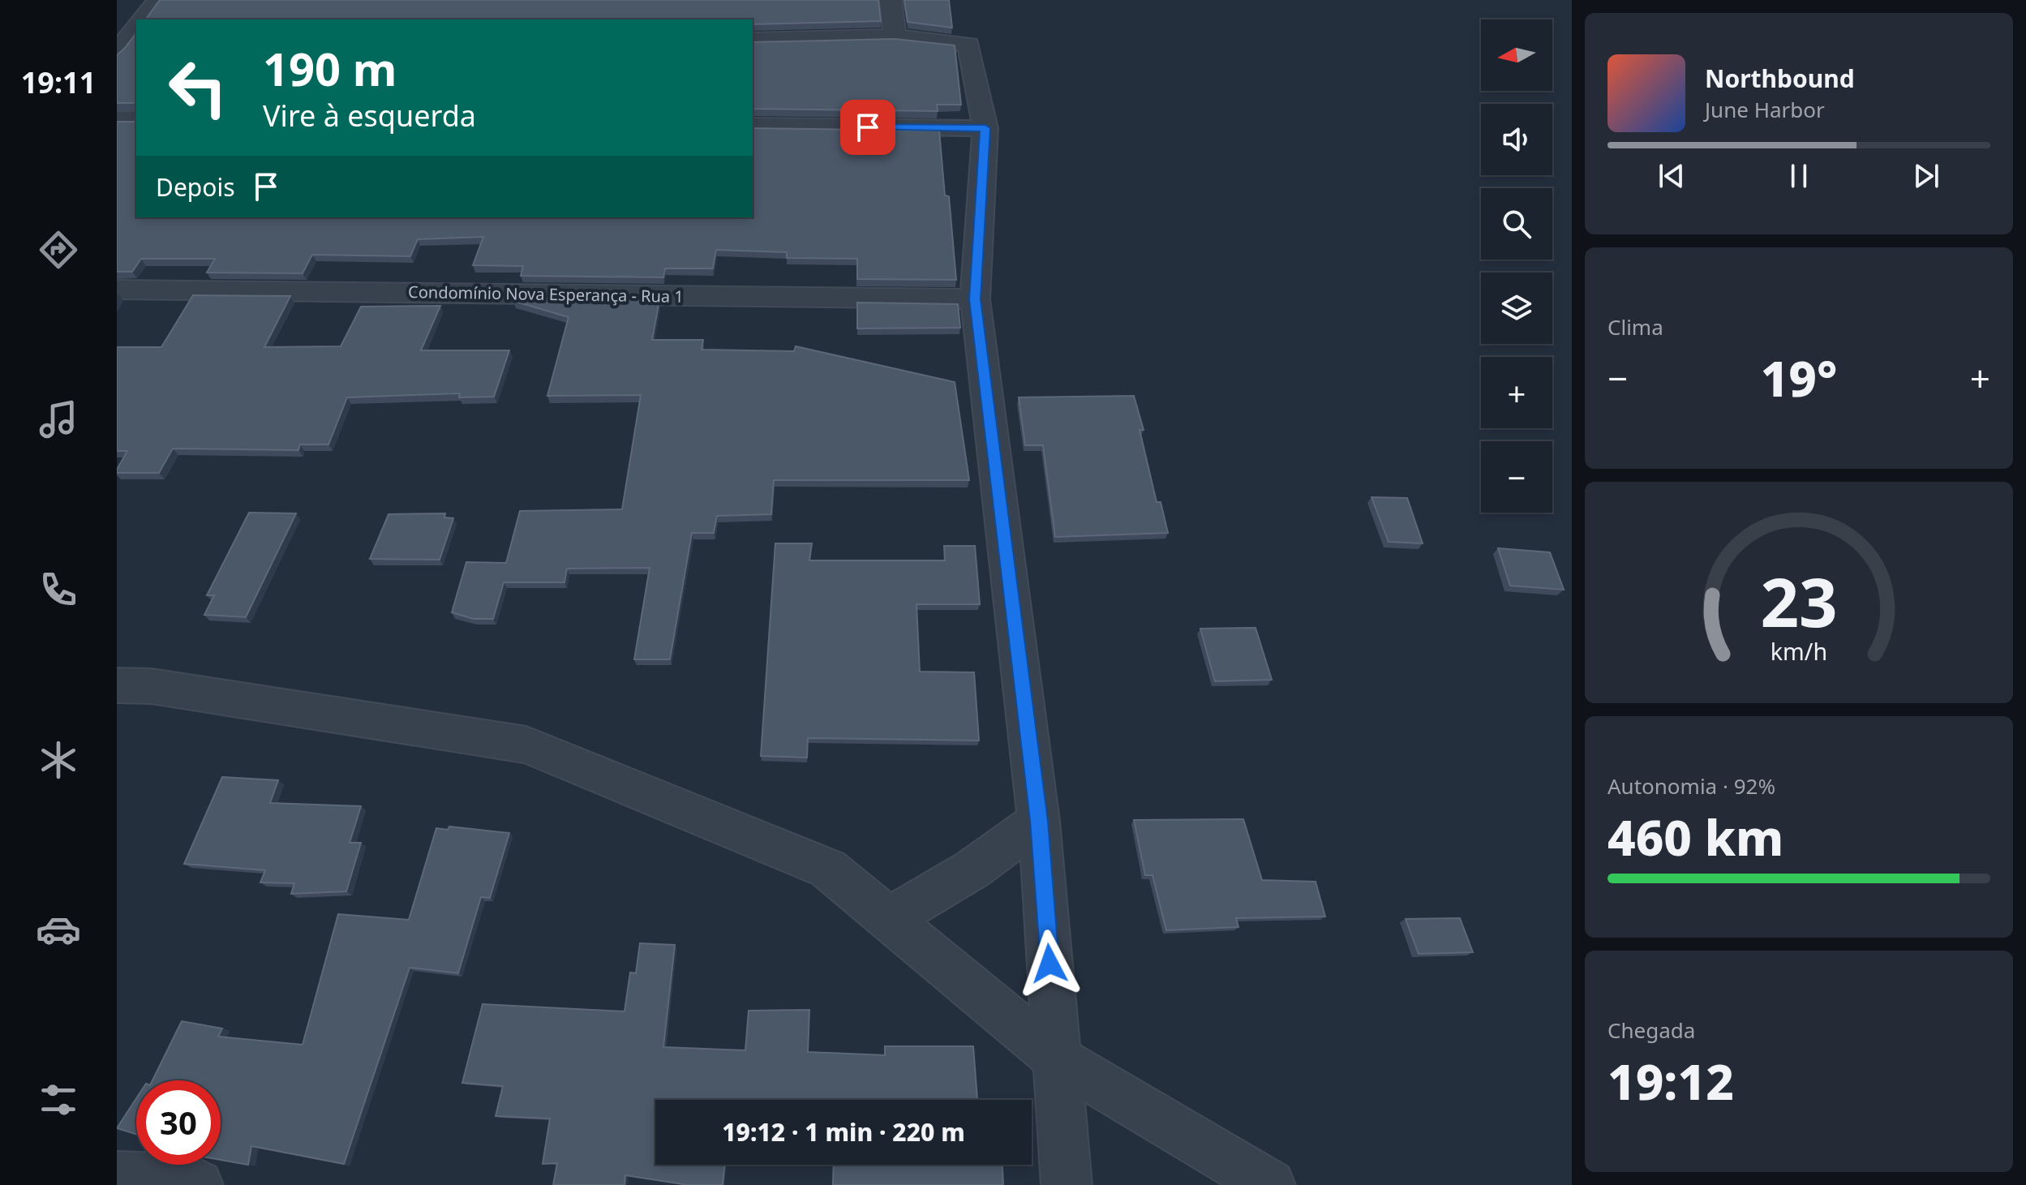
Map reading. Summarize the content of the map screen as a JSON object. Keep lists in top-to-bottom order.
{
  "streets": {
    "street": ["Condomínio Nova Esperança - Rua 1"]
  },
  "north": "left",
  "page": {
    "tabs": "19:11",
    "map_buttons": ["+", "−"],
    "turn": ["190 m", "Vire à esquerda"],
    "song": ["Northbound", "June Harbor"],
    "then": "Depois",
    "tile": [
      "Clima",
      ["Autonomia · 92%", "460 km"],
      ["Chegada", "19:12"]
    ],
    "heat": ["−", "19°", "+"],
    "limit": "30",
    "trip": "19:12 · 1 min · 220 m",
    "gauge": ["23", "km/h"]
  }
}
